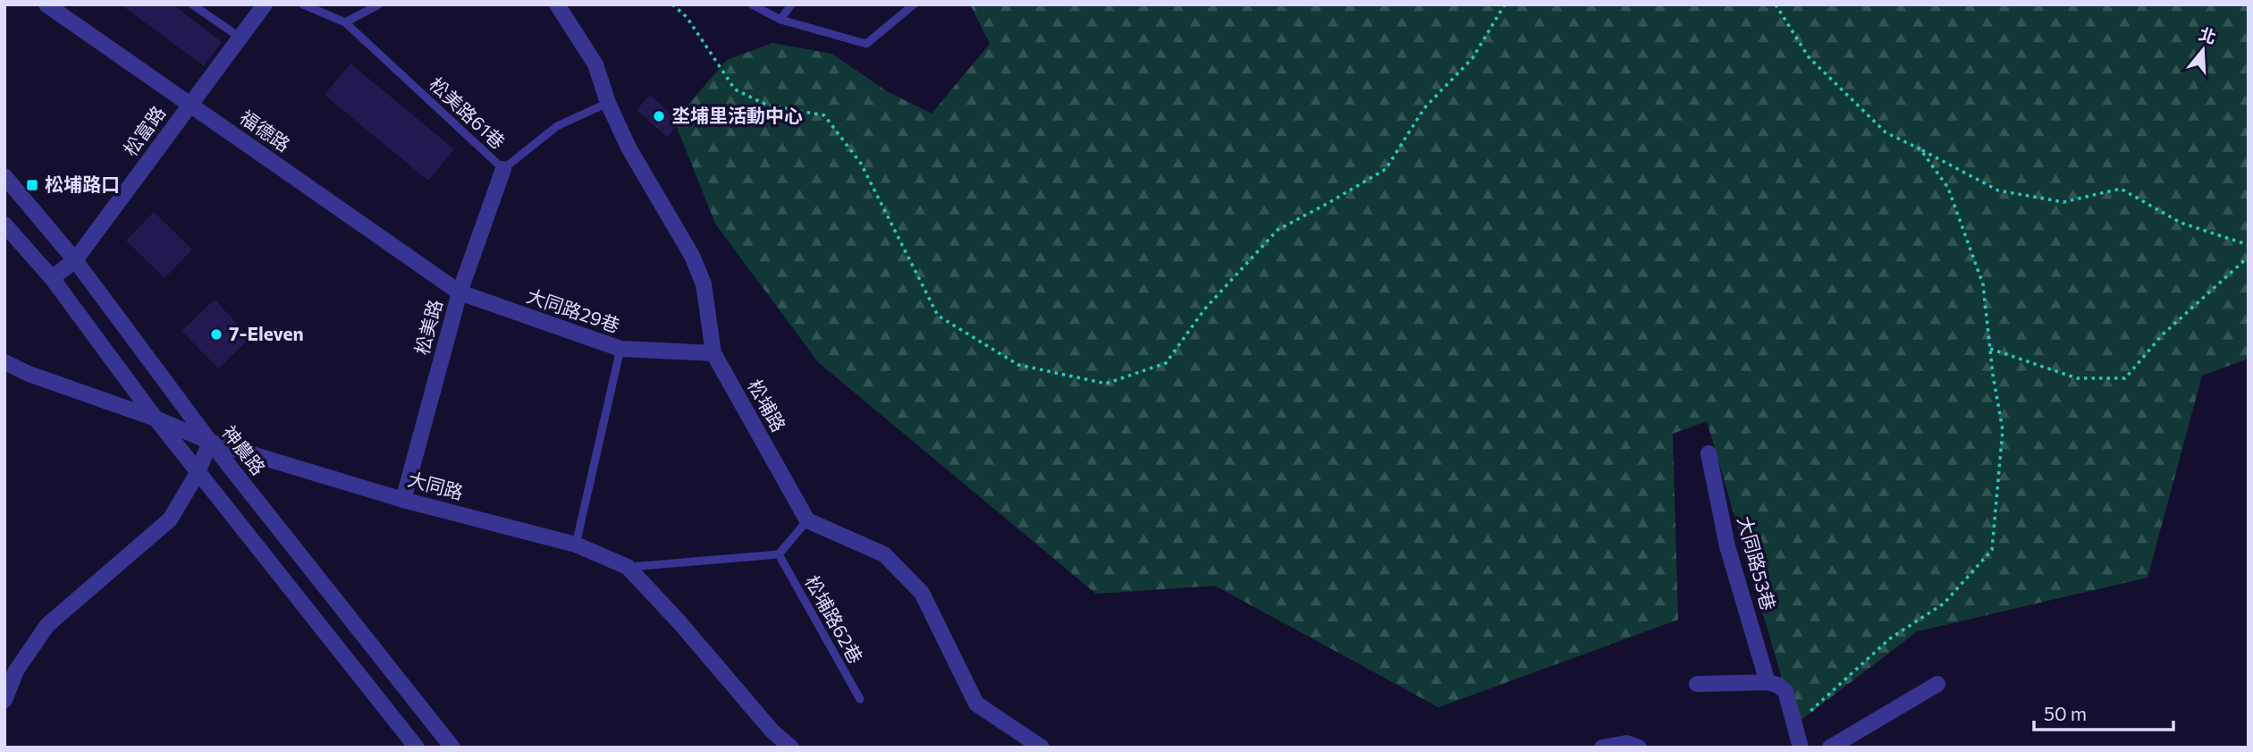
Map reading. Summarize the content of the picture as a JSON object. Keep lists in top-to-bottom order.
{
  "streets": {
    "street": [
      "松富路",
      "福德路",
      "大同路29巷",
      "松美路",
      "松埔路",
      "神農路",
      "大同路",
      "大同路53巷"
    ],
    "lane": ["松美路61巷", "松埔路62巷"]
  },
  "crossings": [
    ["松美路61巷", "松美路"],
    ["松美路61巷", "松埔路"],
    ["松富路", "福德路"],
    ["松富路", "神農路"],
    ["福德路", "大同路29巷"],
    ["福德路", "松美路"],
    ["大同路29巷", "松美路"],
    ["大同路29巷", "松埔路"],
    ["松美路", "大同路"],
    ["神農路", "大同路"]
  ],
  "places": {
    "other": ["坔埔里活動中心", "7-Eleven"],
    "transit": ["松埔路口"]
  },
  "scale_bar": "50 m",
  "north": "top"
}
